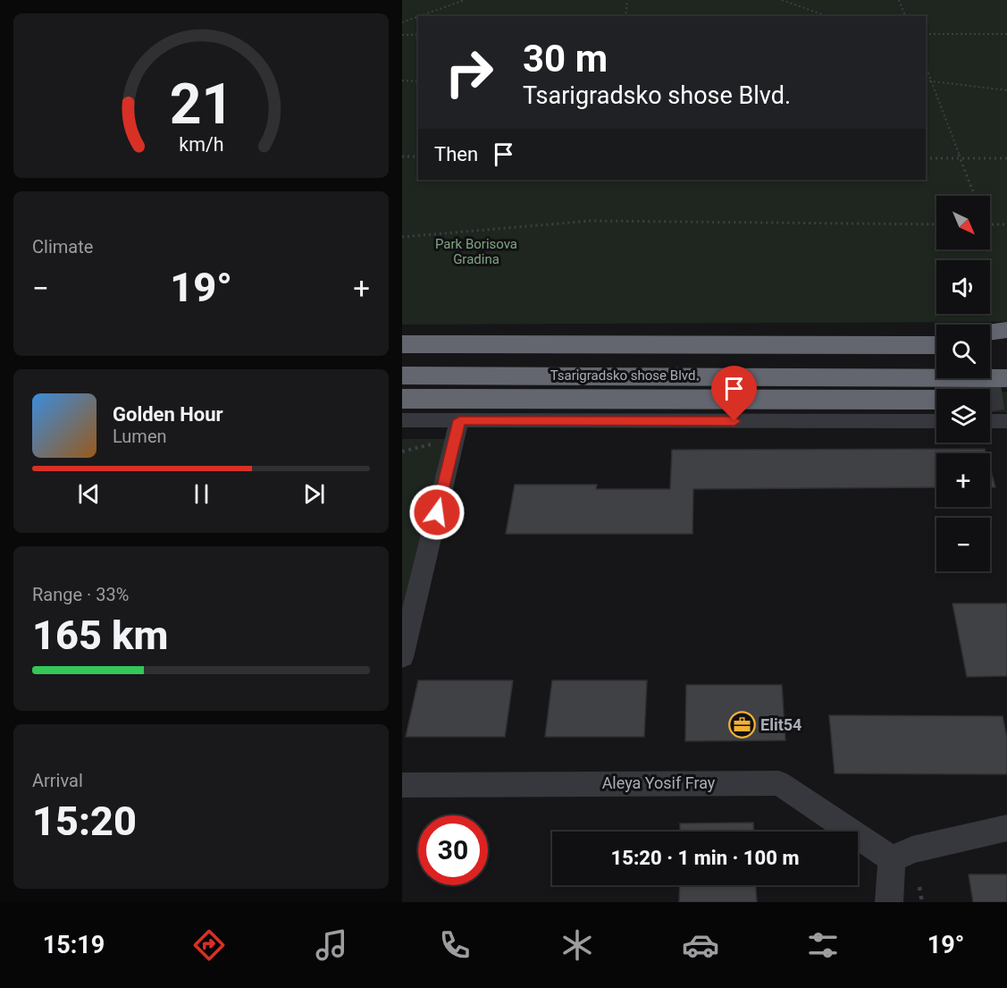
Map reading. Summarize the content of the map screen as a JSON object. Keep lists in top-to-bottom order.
{
  "streets": {
    "highway": ["Tsarigradsko shose Blvd."],
    "street": ["Aleya Yosif Fray"]
  },
  "parks": ["Park Borisova Gradina"],
  "places": {
    "office": ["Elit54"]
  },
  "north": "bottom right",
  "page": {
    "turn": ["30 m", "Tsarigradsko shose Blvd."],
    "then": "Then",
    "tile": [
      "Climate",
      ["Range · 33%", "165 km"],
      ["Arrival", "15:20"]
    ],
    "map_buttons": ["+", "−"],
    "heat": ["−", "19°", "+"],
    "song": ["Golden Hour", "Lumen"],
    "limit": "30",
    "trip": "15:20 · 1 min · 100 m",
    "tabs": ["15:19", "19°"],
    "gauge": ["21", "km/h"]
  }
}
